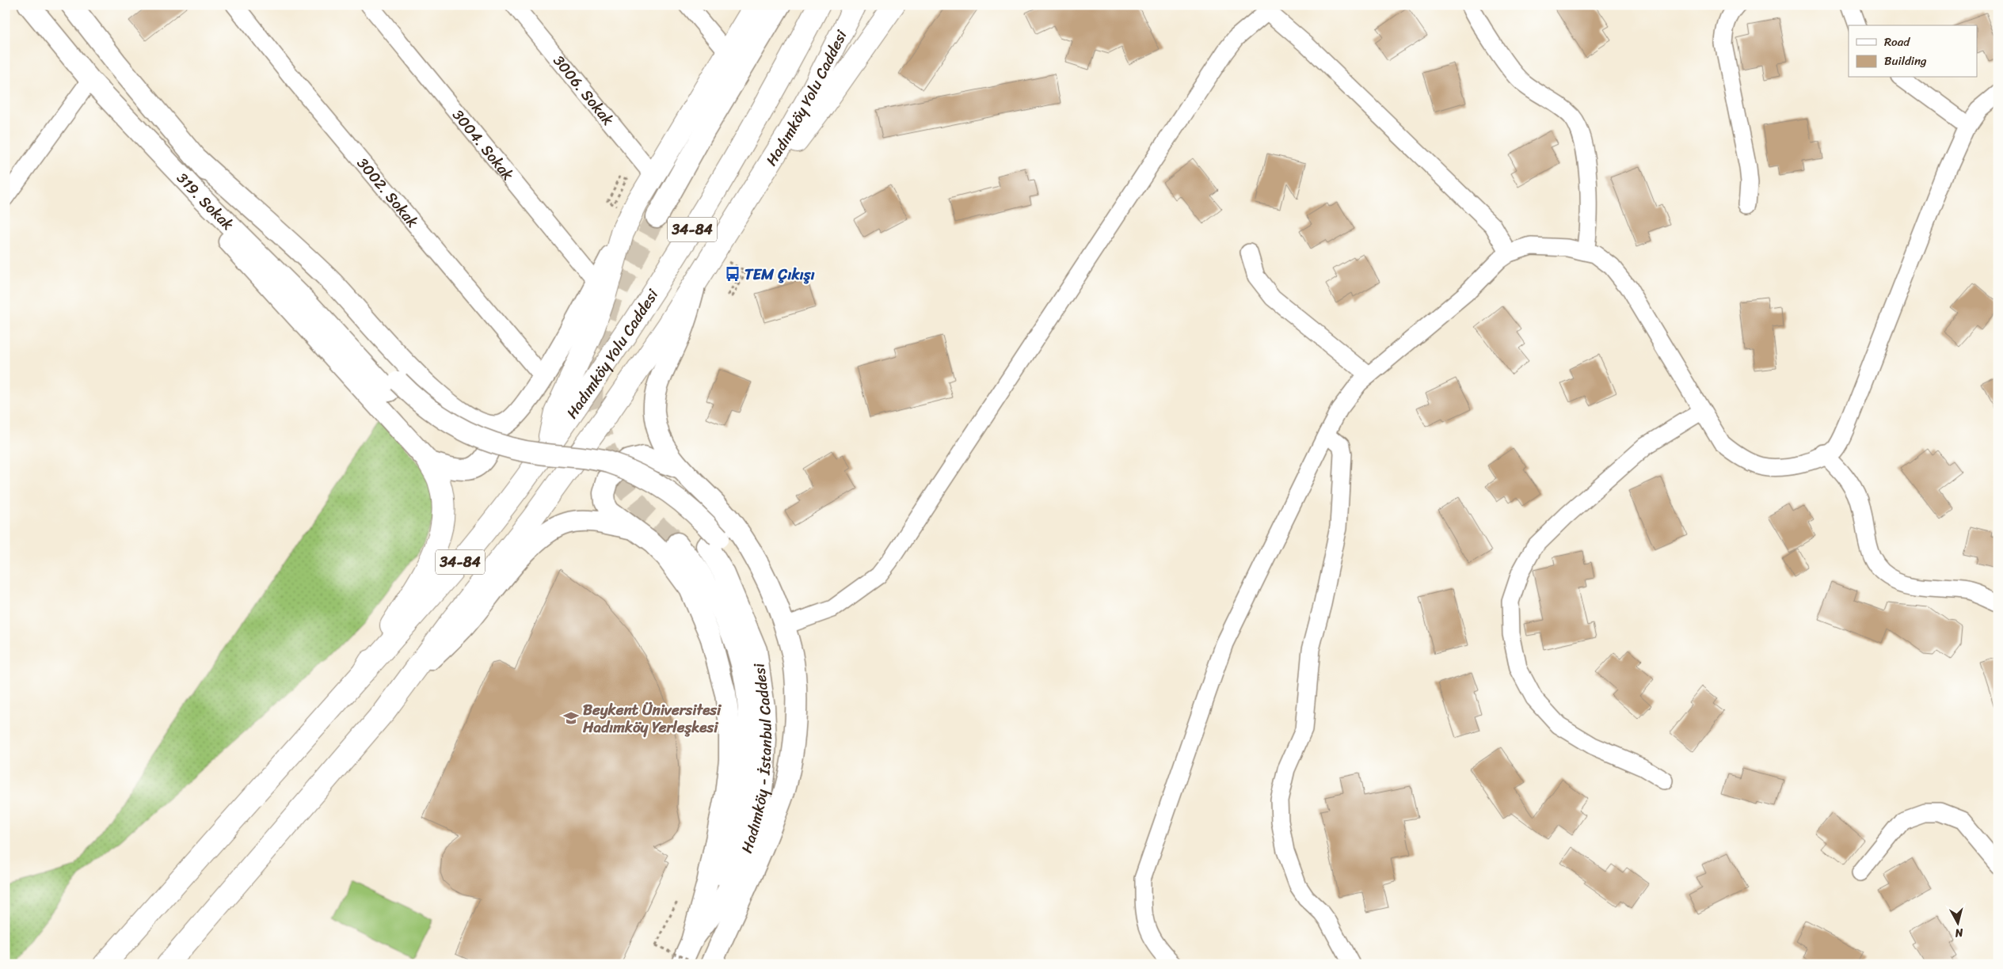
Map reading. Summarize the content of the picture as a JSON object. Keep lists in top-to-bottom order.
{
  "streets": {
    "highway": ["Hadımköy Yolu Caddesi", "34-84"],
    "main road": ["319. Sokak", "Hadımköy - İstanbul Caddesi"],
    "street": ["3006. Sokak", "3004. Sokak", "3002. Sokak"]
  },
  "places": {
    "bus stop": ["TEM Çıkışı"],
    "school or university": ["Beykent Üniversitesi Hadımköy Yerleşkesi"]
  },
  "legend": ["Road", "Building"],
  "north": "bottom"
}
